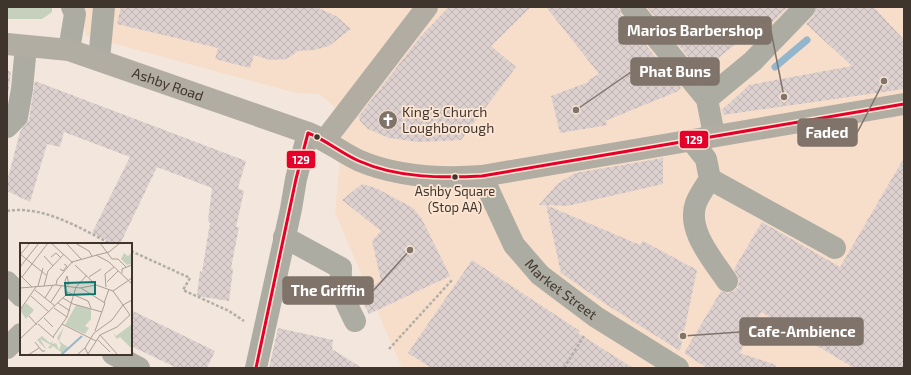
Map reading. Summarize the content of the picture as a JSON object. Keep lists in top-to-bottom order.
{
  "streets": {
    "main road": ["Ashby Road"],
    "street": ["Market Street"]
  },
  "crossings": [
    ["Ashby Road", "Market Street"]
  ],
  "places": {
    "other": [
      "Faded",
      "Marios Barbershop",
      "Phat Buns",
      "Ashby Square (Stop AA)",
      "The Griffin",
      "Cafe-Ambience"
    ],
    "church": ["King's Church Loughborough"]
  },
  "lines": ["transit line 129"]
}
